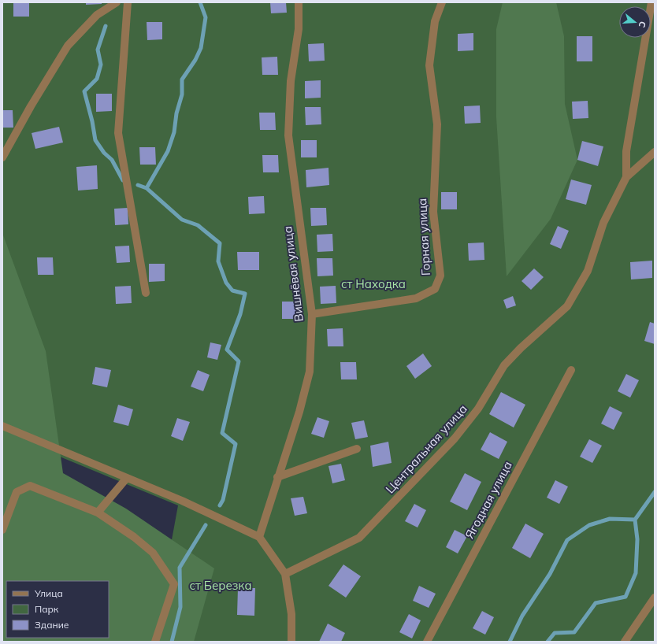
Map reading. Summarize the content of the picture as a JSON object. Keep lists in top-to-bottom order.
{
  "streets": {
    "street": [
      "Горная улица",
      "Вишнёвая улица",
      "Центральная улица",
      "Ягодная улица"
    ]
  },
  "crossings": [
    ["Горная улица", "Вишнёвая улица"]
  ],
  "parks": ["ст Находка", "ст Березка"],
  "legend": ["Улица", "Парк", "Здание"],
  "north": "right"
}
